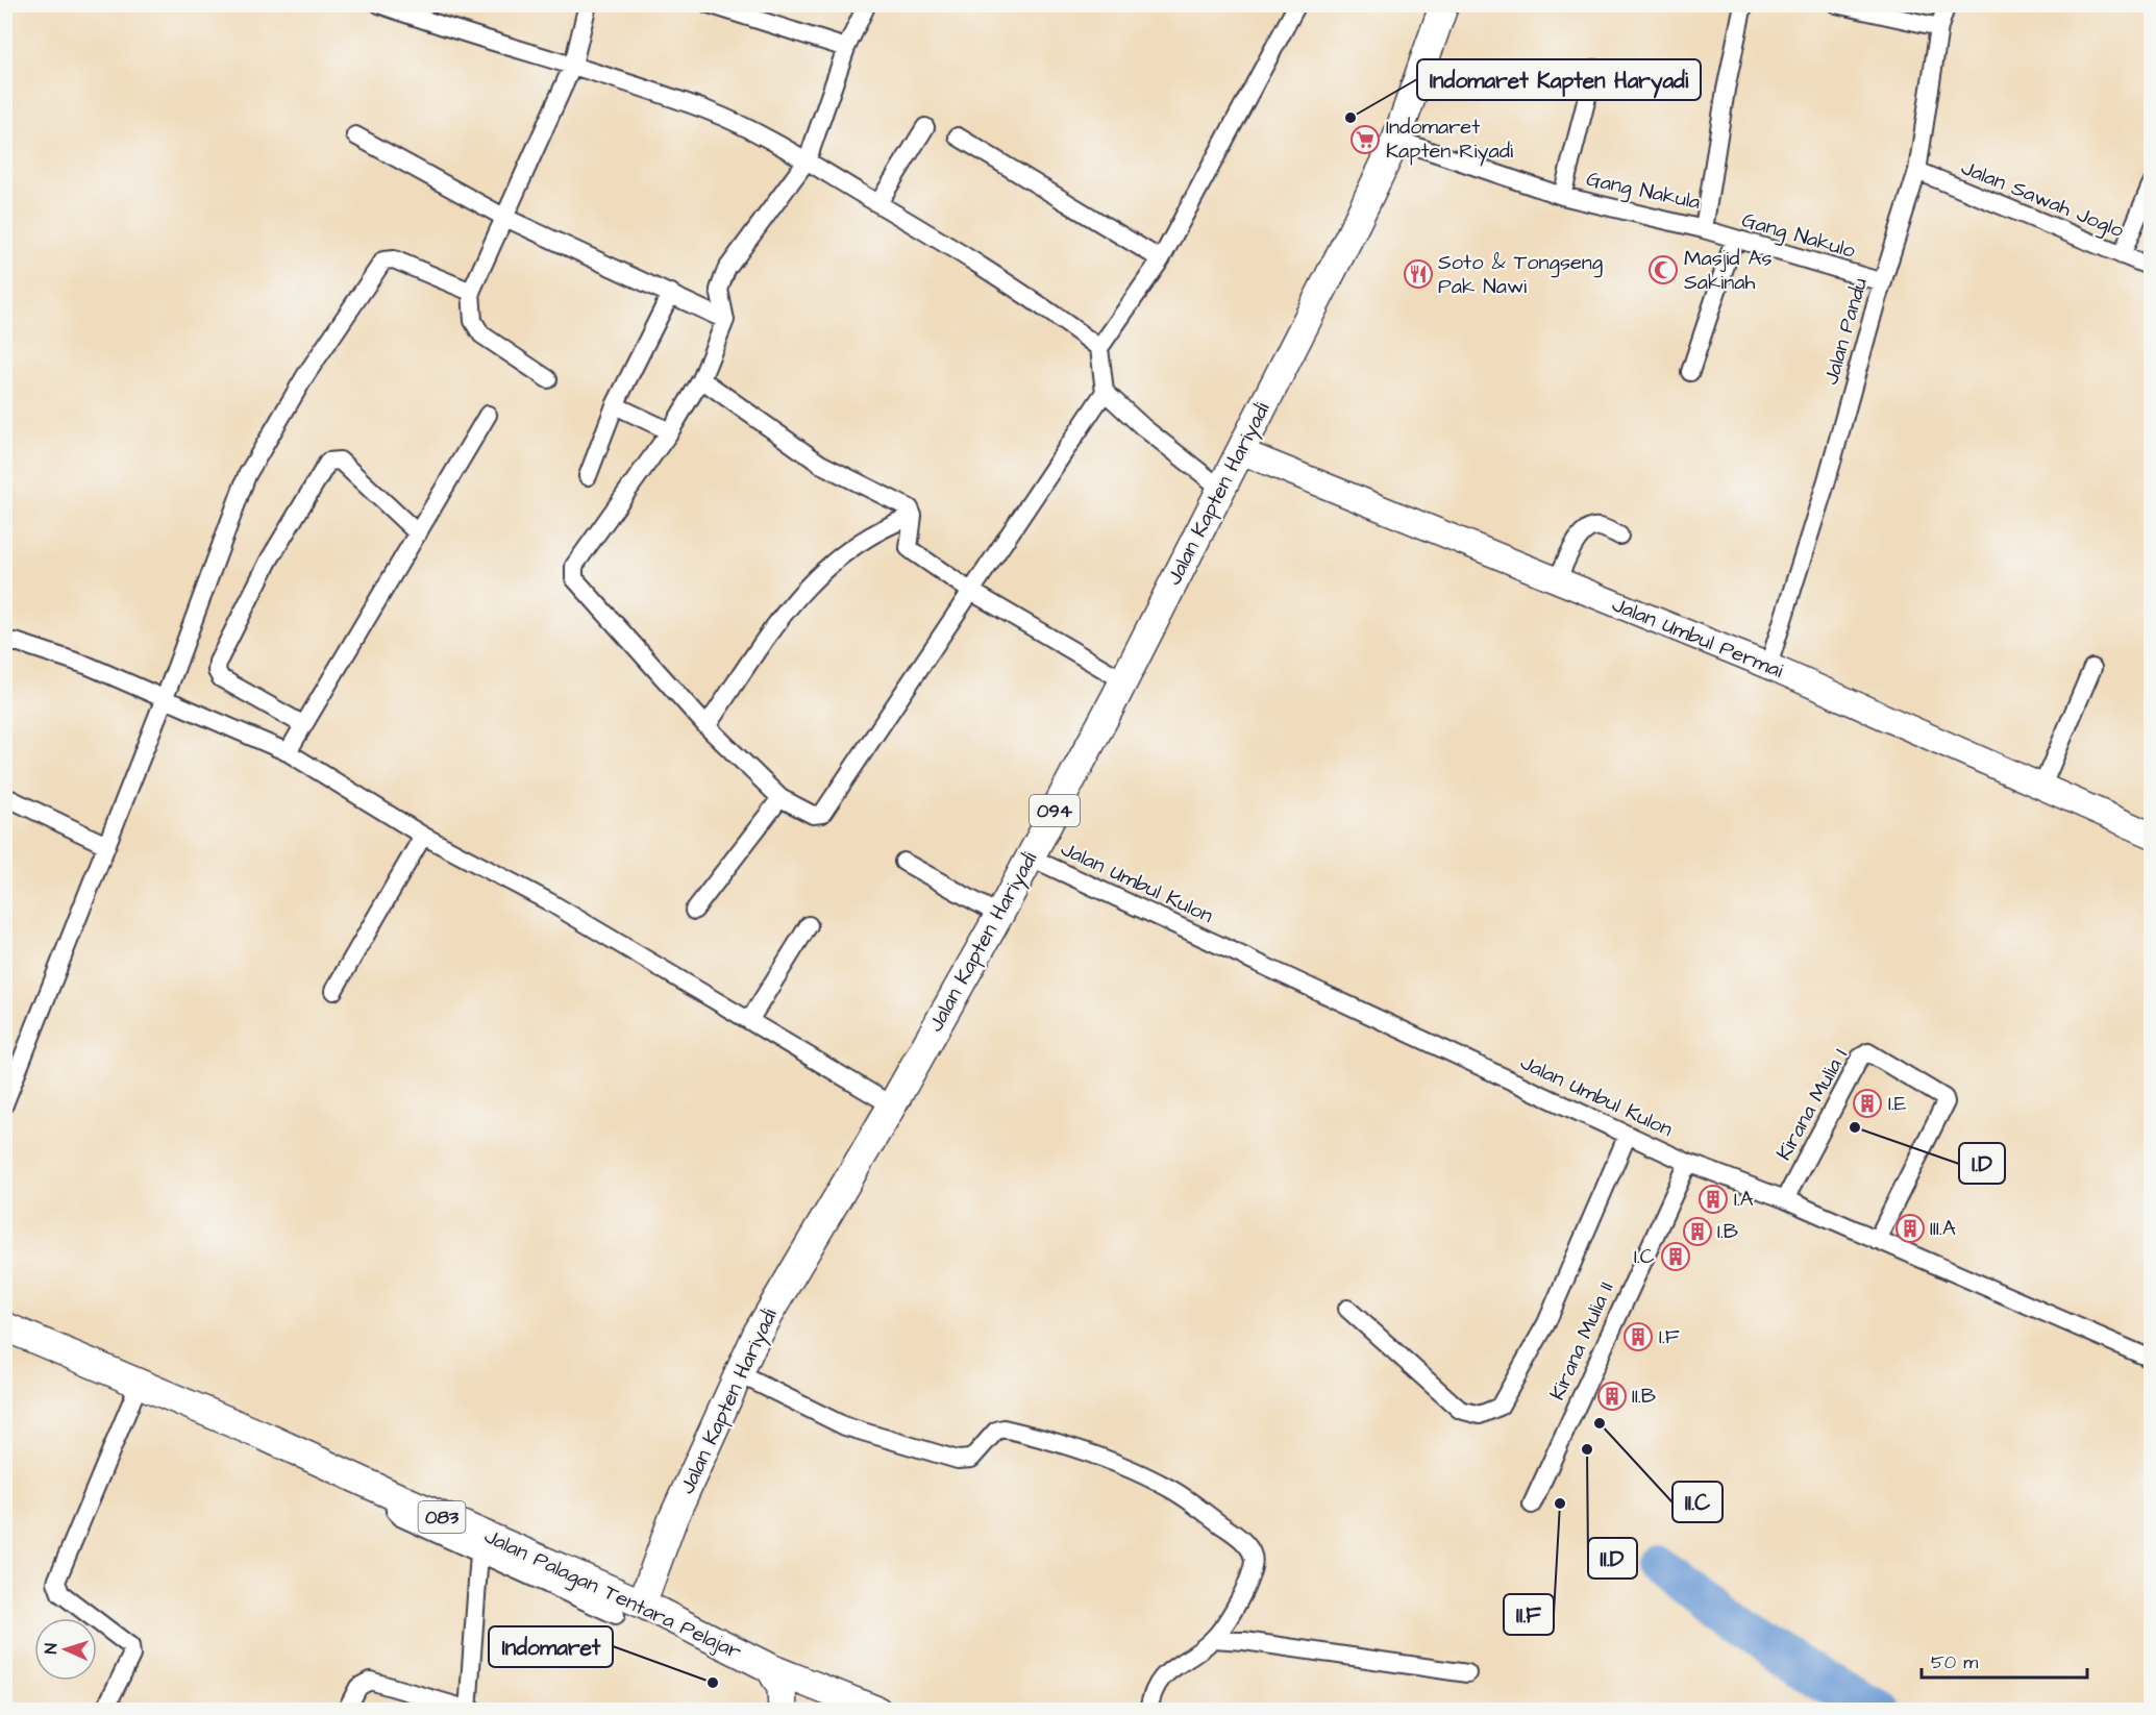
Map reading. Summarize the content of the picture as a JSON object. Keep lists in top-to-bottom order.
{
  "streets": {
    "main road": [
      "Jalan Kapten Hariyadi",
      "Jalan Umbul Permai",
      "094",
      "083",
      "Jalan Palagan Tentara Pelajar"
    ],
    "street": [
      "Gang Nakula",
      "Jalan Sawah Joglo",
      "Gang Nakulo",
      "Jalan Pandu",
      "Jalan Umbul Kulon",
      "Kirana Mulia I",
      "Kirana Mulia II"
    ]
  },
  "crossings": [
    ["Gang Nakula", "Gang Nakulo"],
    ["Gang Nakula", "Jalan Kapten Hariyadi"],
    ["Jalan Sawah Joglo", "Jalan Pandu"],
    ["Gang Nakulo", "Jalan Pandu"],
    ["Jalan Pandu", "Jalan Umbul Permai"],
    ["Jalan Kapten Hariyadi", "Jalan Umbul Permai"],
    ["Jalan Kapten Hariyadi", "Jalan Umbul Kulon"],
    ["Jalan Kapten Hariyadi", "Jalan Palagan Tentara Pelajar"],
    ["Jalan Umbul Kulon", "Kirana Mulia I"],
    ["Jalan Umbul Kulon", "Kirana Mulia II"]
  ],
  "places": {
    "other": [
      "Indomaret Kapten Haryadi",
      "I.D",
      "II.C",
      "II.D",
      "II.F",
      "Indomaret"
    ],
    "supermarket": ["Indomaret Kapten Riyadi"],
    "mosque": ["Masjid As Sakinah"],
    "restaurant": ["Soto & Tongseng Pak Nawi"],
    "building": [
      "I.E",
      "I.A",
      "III.A",
      "I.B",
      "I.C",
      "I.F",
      "II.B"
    ]
  },
  "scale_bar": "50 m",
  "north": "left"
}
